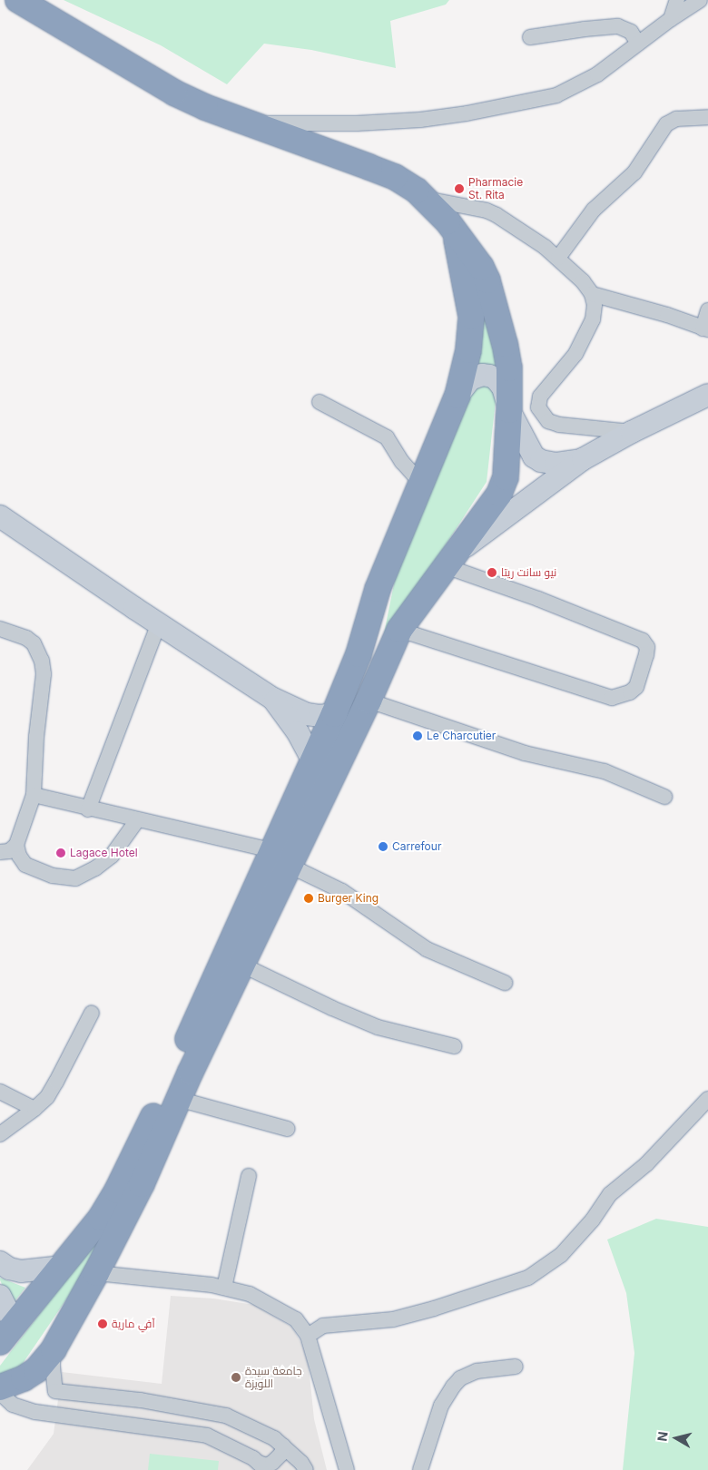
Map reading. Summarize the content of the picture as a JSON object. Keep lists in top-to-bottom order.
{
  "places": [
    "Pharmacie St. Rita",
    "نيو سانت ريتا",
    "Le Charcutier",
    "Carrefour",
    "Lagace Hotel",
    "Burger King",
    "آفي مارية",
    "جامعة سيدة اللويزة"
  ],
  "north": "left"
}
